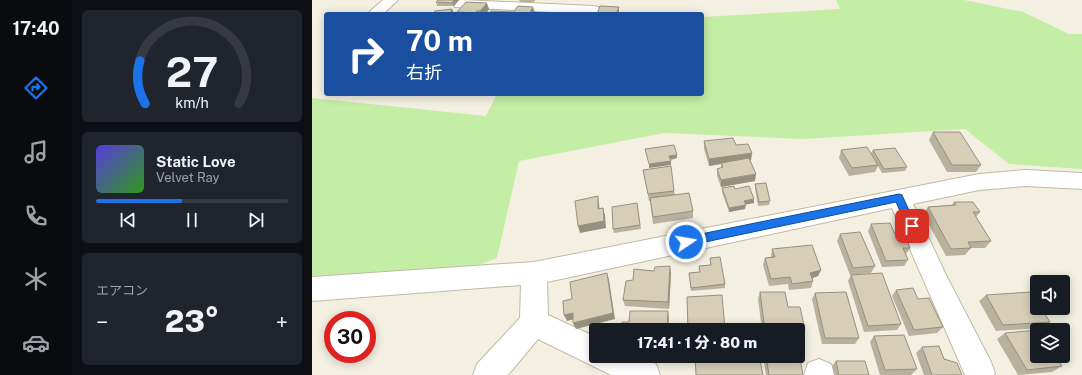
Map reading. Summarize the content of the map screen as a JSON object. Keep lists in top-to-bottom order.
{
  "page": {
    "tabs": "17:40",
    "turn": ["70 m", "右折"],
    "song": ["Static Love", "Velvet Ray"],
    "tile": "エアコン",
    "heat": ["−", "23°", "+"],
    "limit": "30",
    "trip": "17:41 · 1 分 · 80 m",
    "gauge": ["27", "km/h"]
  }
}
